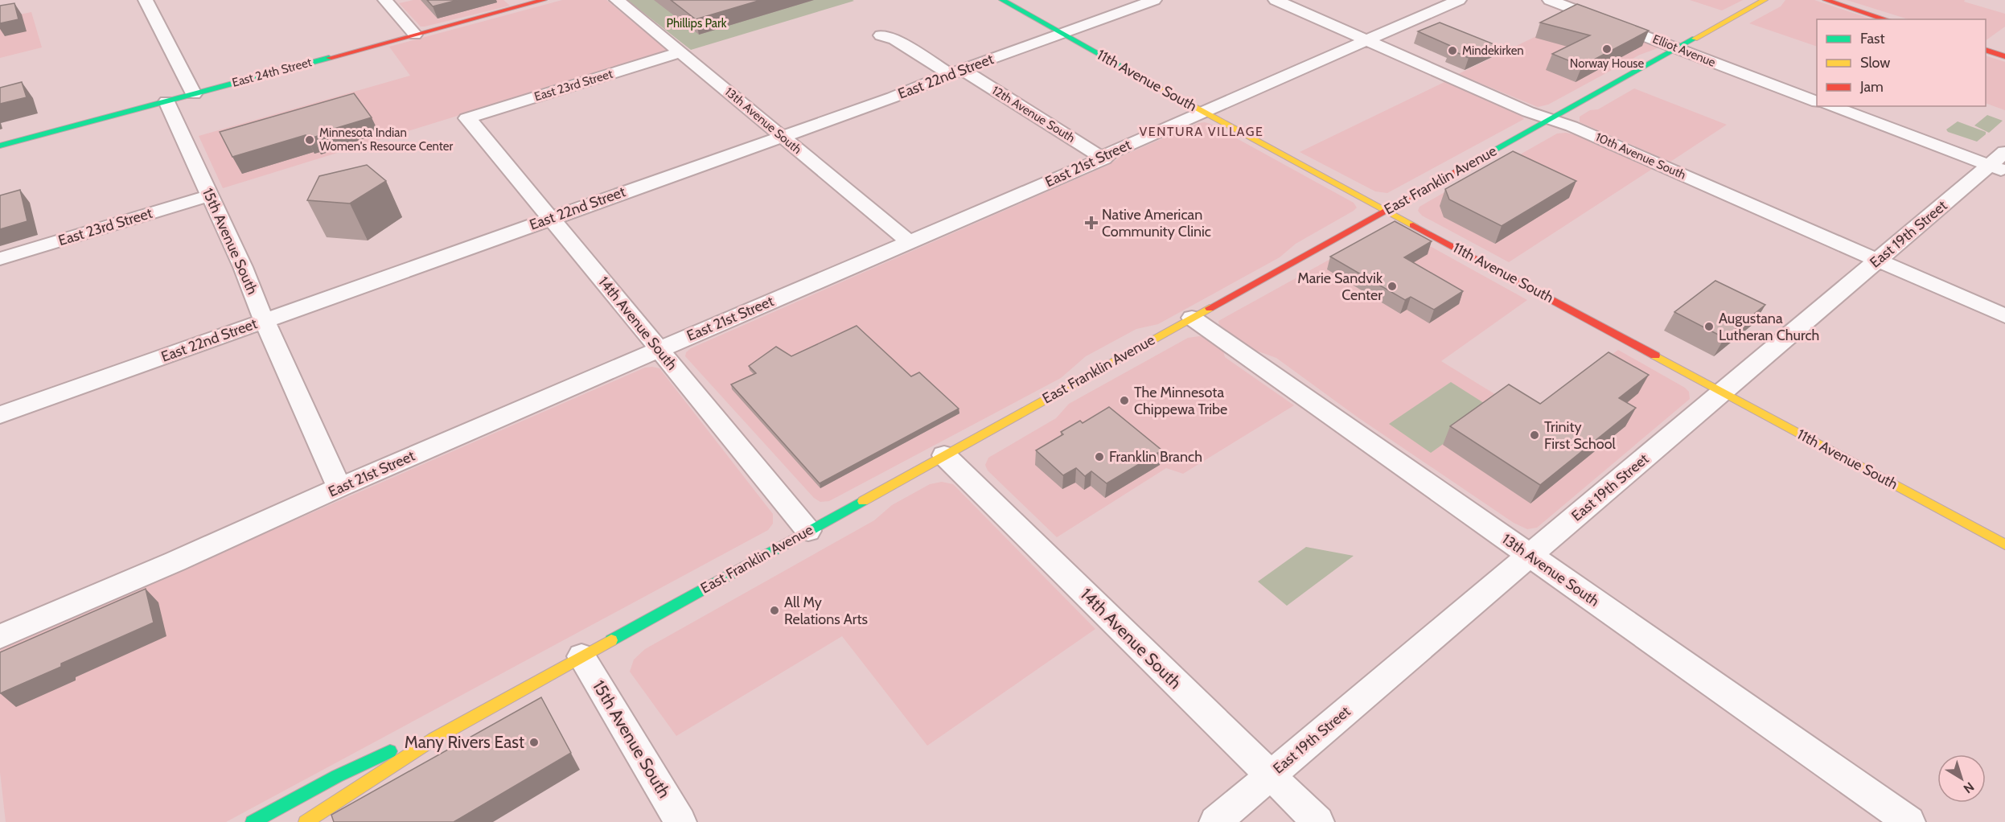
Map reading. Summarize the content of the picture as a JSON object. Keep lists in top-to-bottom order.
{
  "streets": {
    "main road": ["East 24th Street", "11th Avenue South", "East Franklin Avenue"],
    "street": [
      "Elliot Avenue",
      "East 22nd Street",
      "East 23rd Street",
      "12th Avenue South",
      "13th Avenue South",
      "10th Avenue South",
      "East 21st Street",
      "East 19th Street",
      "15th Avenue South",
      "14th Avenue South"
    ]
  },
  "crossings": [
    ["Elliot Avenue", "East Franklin Avenue"],
    ["East 24th Street", "15th Avenue South"],
    ["East 22nd Street", "11th Avenue South"],
    ["East 22nd Street", "12th Avenue South"],
    ["East 22nd Street", "13th Avenue South"],
    ["East 22nd Street", "15th Avenue South"],
    ["East 22nd Street", "14th Avenue South"],
    ["11th Avenue South", "East 21st Street"],
    ["11th Avenue South", "East Franklin Avenue"],
    ["11th Avenue South", "East 19th Street"],
    ["East 23rd Street", "13th Avenue South"],
    ["East 23rd Street", "15th Avenue South"],
    ["East 23rd Street", "14th Avenue South"],
    ["12th Avenue South", "East 21st Street"],
    ["13th Avenue South", "East 21st Street"],
    ["13th Avenue South", "East Franklin Avenue"],
    ["13th Avenue South", "East 19th Street"],
    ["10th Avenue South", "East 21st Street"],
    ["10th Avenue South", "East Franklin Avenue"],
    ["10th Avenue South", "East 19th Street"],
    ["East 21st Street", "15th Avenue South"],
    ["East 21st Street", "14th Avenue South"],
    ["East Franklin Avenue", "15th Avenue South"],
    ["East Franklin Avenue", "14th Avenue South"],
    ["East 19th Street", "14th Avenue South"]
  ],
  "districts": ["VENTURA VILLAGE"],
  "parks": ["Phillips Park"],
  "places": {
    "other": [
      "Norway House",
      "Mindekirken",
      "Minnesota Indian Women's Resource Center",
      "Marie Sandvik Center",
      "Augustana Lutheran Church",
      "The Minnesota Chippewa Tribe",
      "Trinity First School",
      "Franklin Branch",
      "All My Relations Arts",
      "Many Rivers East"
    ],
    "health": ["Native American Community Clinic"]
  },
  "legend": ["Fast", "Slow", "Jam"],
  "north": "bottom right"
}
